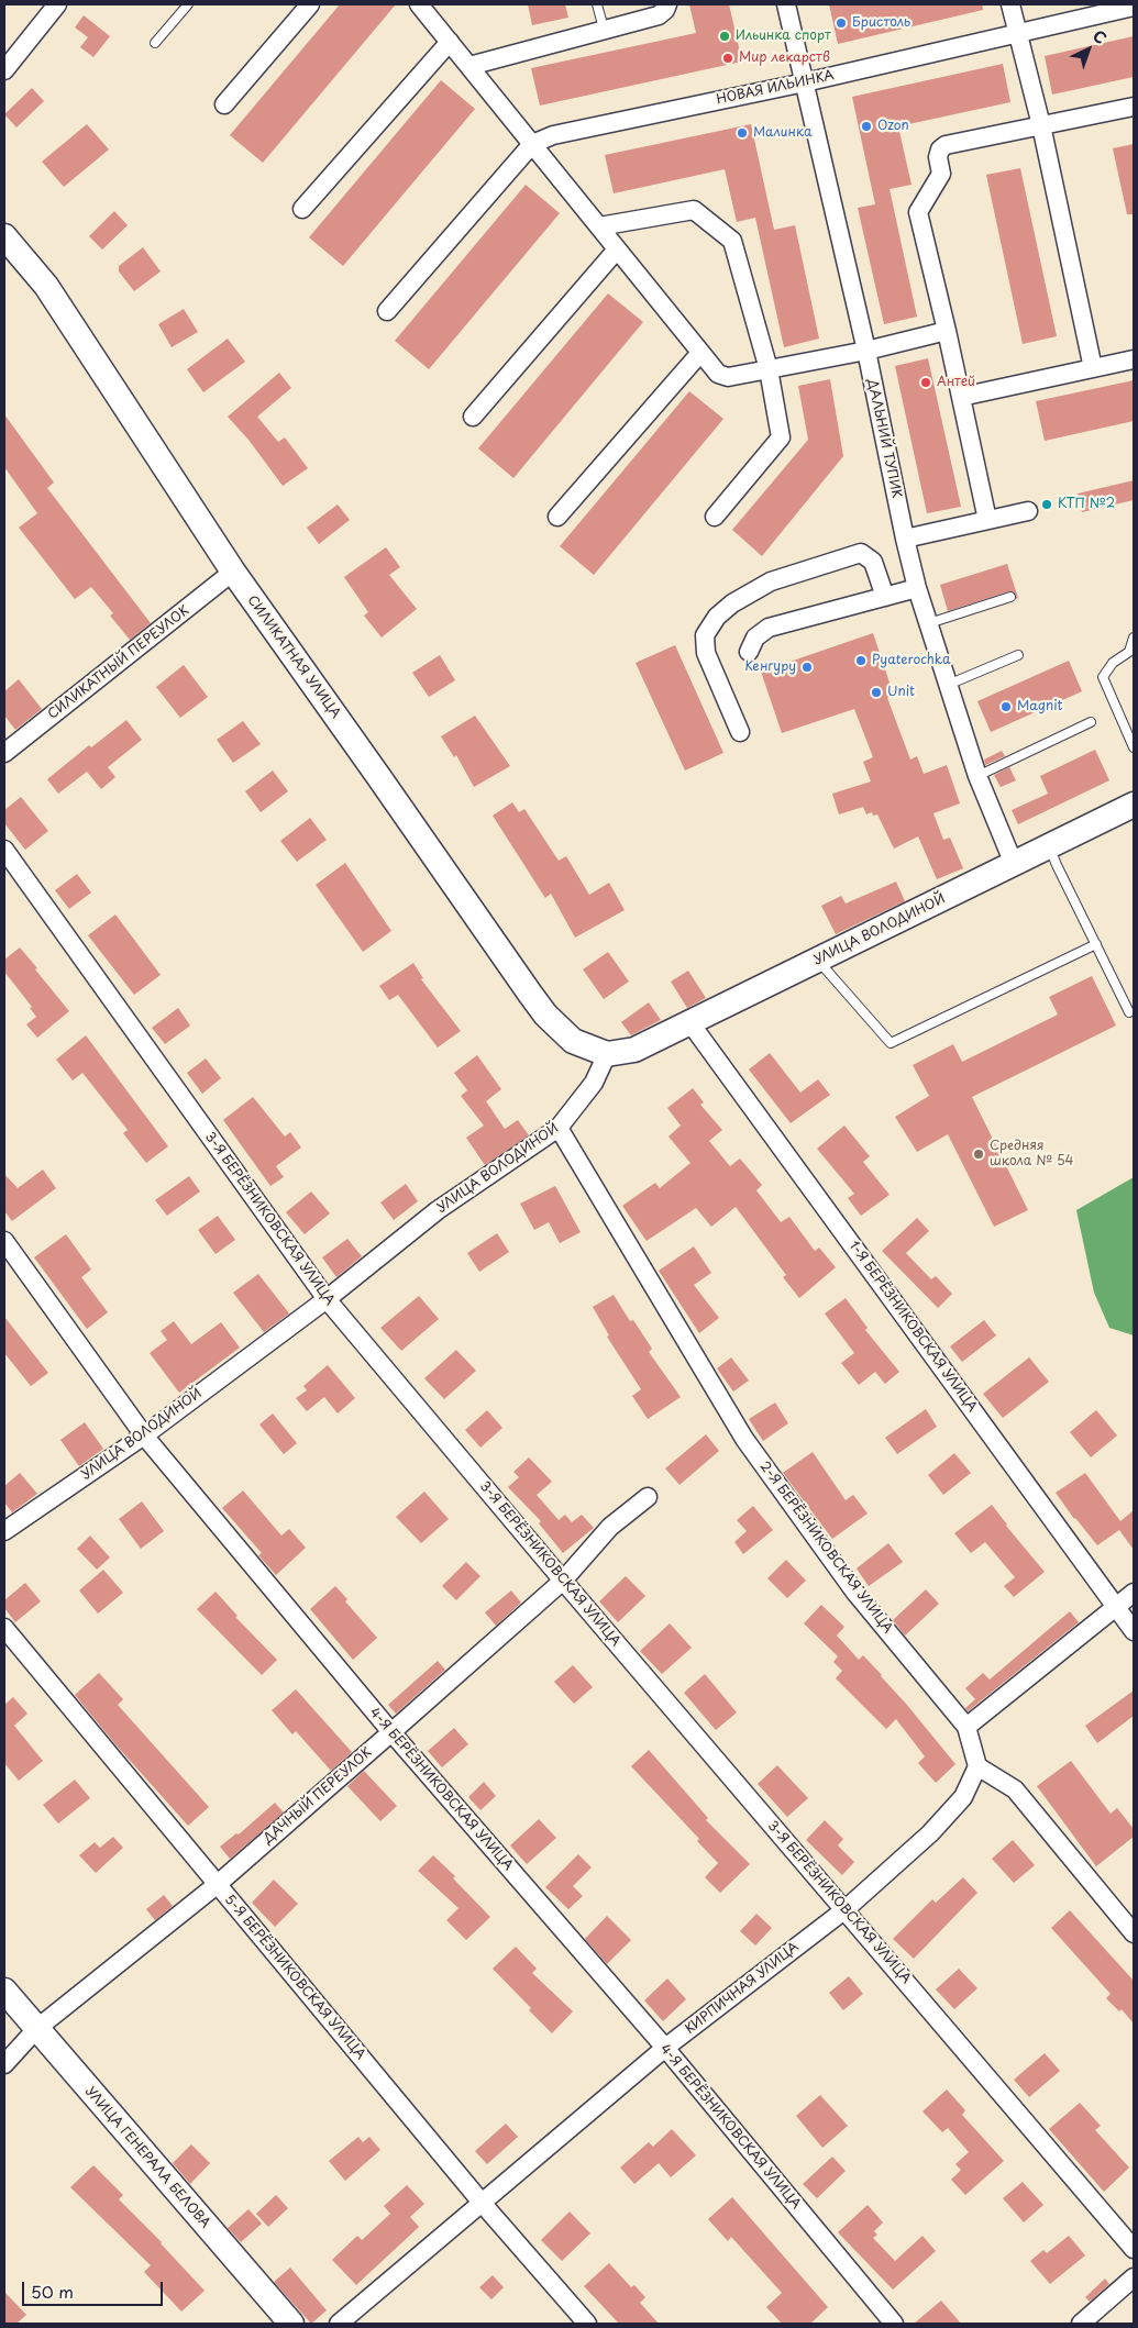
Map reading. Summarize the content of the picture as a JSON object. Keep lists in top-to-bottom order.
{
  "streets": {
    "street": [
      "НОВАЯ ИЛЬИНКА",
      "ДАЛЬНИЙ ТУПИК",
      "СИЛИКАТНАЯ УЛИЦА",
      "СИЛИКАТНЫЙ ПЕРЕУЛОК",
      "УЛИЦА ВОЛОДИНОЙ",
      "3-Я БЕРЁЗНИКОВСКАЯ УЛИЦА",
      "1-Я БЕРЁЗНИКОВСКАЯ УЛИЦА",
      "2-Я БЕРЁЗНИКОВСКАЯ УЛИЦА",
      "4-Я БЕРЁЗНИКОВСКАЯ УЛИЦА",
      "ДАЧНЫЙ ПЕРЕУЛОК",
      "5-Я БЕРЁЗНИКОВСКАЯ УЛИЦА",
      "КИРПИЧНАЯ УЛИЦА",
      "УЛИЦА ГЕНЕРАЛА БЕЛОВА"
    ]
  },
  "crossings": [
    ["НОВАЯ ИЛЬИНКА", "ДАЛЬНИЙ ТУПИК"],
    ["ДАЛЬНИЙ ТУПИК", "УЛИЦА ВОЛОДИНОЙ"],
    ["СИЛИКАТНАЯ УЛИЦА", "СИЛИКАТНЫЙ ПЕРЕУЛОК"],
    ["СИЛИКАТНАЯ УЛИЦА", "УЛИЦА ВОЛОДИНОЙ"],
    ["УЛИЦА ВОЛОДИНОЙ", "3-Я БЕРЁЗНИКОВСКАЯ УЛИЦА"],
    ["УЛИЦА ВОЛОДИНОЙ", "1-Я БЕРЁЗНИКОВСКАЯ УЛИЦА"],
    ["УЛИЦА ВОЛОДИНОЙ", "2-Я БЕРЁЗНИКОВСКАЯ УЛИЦА"],
    ["УЛИЦА ВОЛОДИНОЙ", "4-Я БЕРЁЗНИКОВСКАЯ УЛИЦА"],
    ["3-Я БЕРЁЗНИКОВСКАЯ УЛИЦА", "ДАЧНЫЙ ПЕРЕУЛОК"],
    ["3-Я БЕРЁЗНИКОВСКАЯ УЛИЦА", "КИРПИЧНАЯ УЛИЦА"],
    ["2-Я БЕРЁЗНИКОВСКАЯ УЛИЦА", "КИРПИЧНАЯ УЛИЦА"],
    ["4-Я БЕРЁЗНИКОВСКАЯ УЛИЦА", "ДАЧНЫЙ ПЕРЕУЛОК"],
    ["4-Я БЕРЁЗНИКОВСКАЯ УЛИЦА", "КИРПИЧНАЯ УЛИЦА"],
    ["ДАЧНЫЙ ПЕРЕУЛОК", "5-Я БЕРЁЗНИКОВСКАЯ УЛИЦА"],
    ["ДАЧНЫЙ ПЕРЕУЛОК", "УЛИЦА ГЕНЕРАЛА БЕЛОВА"],
    ["5-Я БЕРЁЗНИКОВСКАЯ УЛИЦА", "КИРПИЧНАЯ УЛИЦА"]
  ],
  "places": [
    "Бристоль",
    "Ильинка спорт",
    "Мир лекарств",
    "Ozon",
    "Малинка",
    "Антей",
    "КТП №2",
    "Pyaterochka",
    "Кенгуру",
    "Unit",
    "Magnit",
    "Средняя школа № 54"
  ],
  "scale_bar": "50 m",
  "north": "top right"
}
